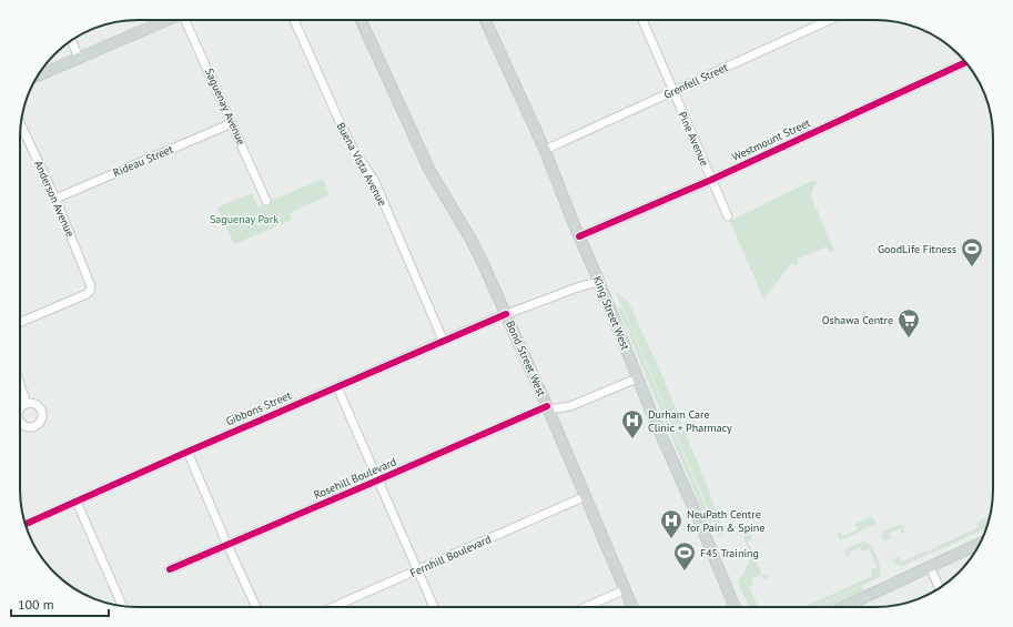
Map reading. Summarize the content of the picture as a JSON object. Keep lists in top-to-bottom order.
{
  "streets": {
    "main road": ["King Street West", "Bond Street West"],
    "street": [
      "Grenfell Street",
      "Saguenay Avenue",
      "Pine Avenue",
      "Westmount Street",
      "Rideau Street",
      "Buena Vista Avenue",
      "Anderson Avenue",
      "Gibbons Street",
      "Rosehill Boulevard",
      "Fernhill Boulevard"
    ]
  },
  "crossings": [
    ["Grenfell Street", "Pine Avenue"],
    ["Grenfell Street", "King Street West"],
    ["Saguenay Avenue", "Rideau Street"],
    ["Pine Avenue", "Westmount Street"],
    ["Westmount Street", "King Street West"],
    ["Rideau Street", "Anderson Avenue"],
    ["Buena Vista Avenue", "Gibbons Street"],
    ["King Street West", "Gibbons Street"],
    ["King Street West", "Rosehill Boulevard"],
    ["Bond Street West", "Gibbons Street"],
    ["Bond Street West", "Rosehill Boulevard"],
    ["Bond Street West", "Fernhill Boulevard"]
  ],
  "parks": ["Saguenay Park"],
  "places": {
    "sports": ["GoodLife Fitness", "F45 Training"],
    "supermarket": ["Oshawa Centre"],
    "hospital": ["Durham Care Clinic + Pharmacy", "NeuPath Centre for Pain & Spine"]
  },
  "scale_bar": "100 m"
}
